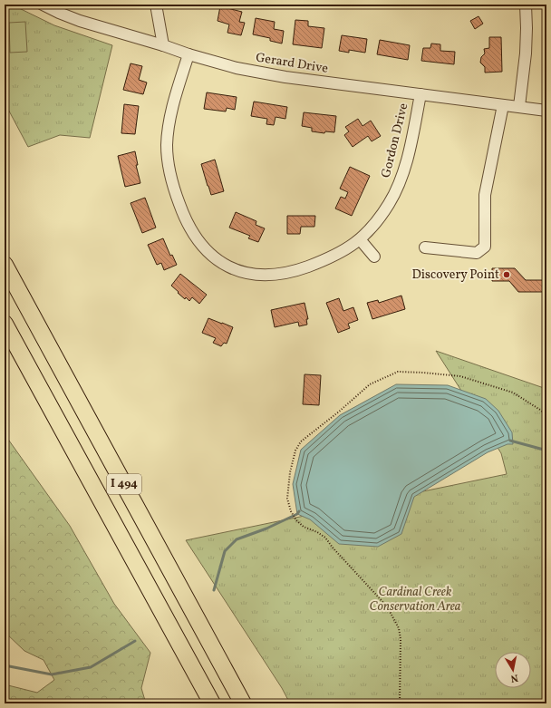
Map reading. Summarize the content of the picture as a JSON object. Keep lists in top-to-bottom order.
{
  "streets": {
    "highway": ["I 494"],
    "street": ["Gerard Drive", "Gordon Drive"]
  },
  "crossings": [
    ["Gerard Drive", "Gordon Drive"]
  ],
  "parks": ["Cardinal Creek Conservation Area"],
  "places": ["Discovery Point"],
  "north": "bottom"
}
